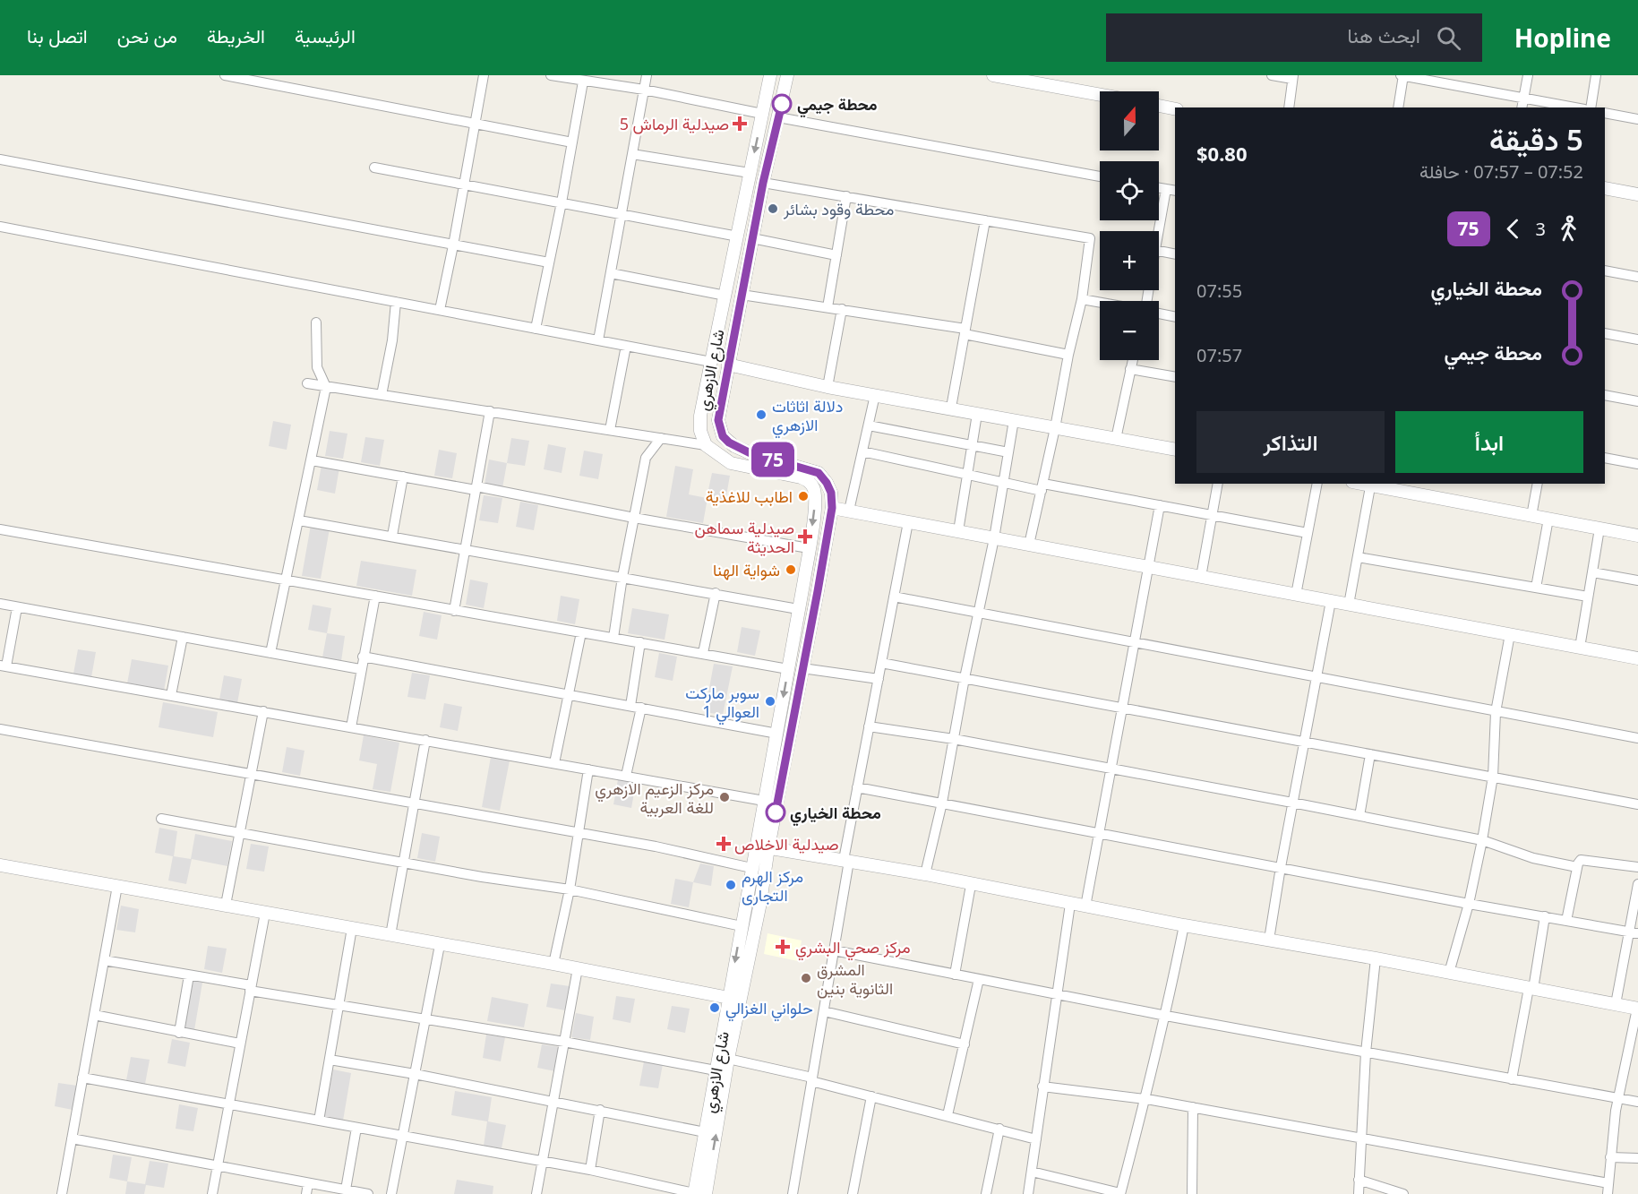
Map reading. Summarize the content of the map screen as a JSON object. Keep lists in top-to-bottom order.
{
  "streets": {
    "street": ["شارع الازهري"]
  },
  "places": {
    "other": [
      "محطة جيمي",
      "محطة وقود بشائر",
      "دلالة اثاثات الازهري",
      "اطابب للاغذية",
      "شواية الهنا",
      "سوبر ماركت العوالي 1",
      "مركز الزعيم الازهري للغة العربية",
      "محطة الخياري",
      "مركز الهرم التجارى",
      "المشرق الثانوية بنين",
      "حلواني الغزالي"
    ],
    "health": [
      "صيدلية الرماش 5",
      "صيدلية سماهن الحديثة",
      "صيدلية الاخلاص",
      "مركز صحي البشري"
    ]
  },
  "lines": ["bus line 75"],
  "north": "top",
  "page": {
    "header": "Hopline",
    "search": "ابحث هنا",
    "nav": [
      "الرئيسية",
      "الخريطة",
      "من نحن",
      "اتصل بنا"
    ],
    "on_map": "75",
    "map_buttons": ["+", "−"],
    "heading": ["5 دقيقة", "07:52 – 07:57 · حافلة", "$0.80"],
    "legs": ["3", "75"],
    "list": [
      {
        "name": "محطة الخياري",
        "value": "07:55"
      },
      {
        "name": "محطة جيمي",
        "value": "07:57"
      }
    ],
    "buttons": ["ابدأ", "التذاكر"]
  }
}
